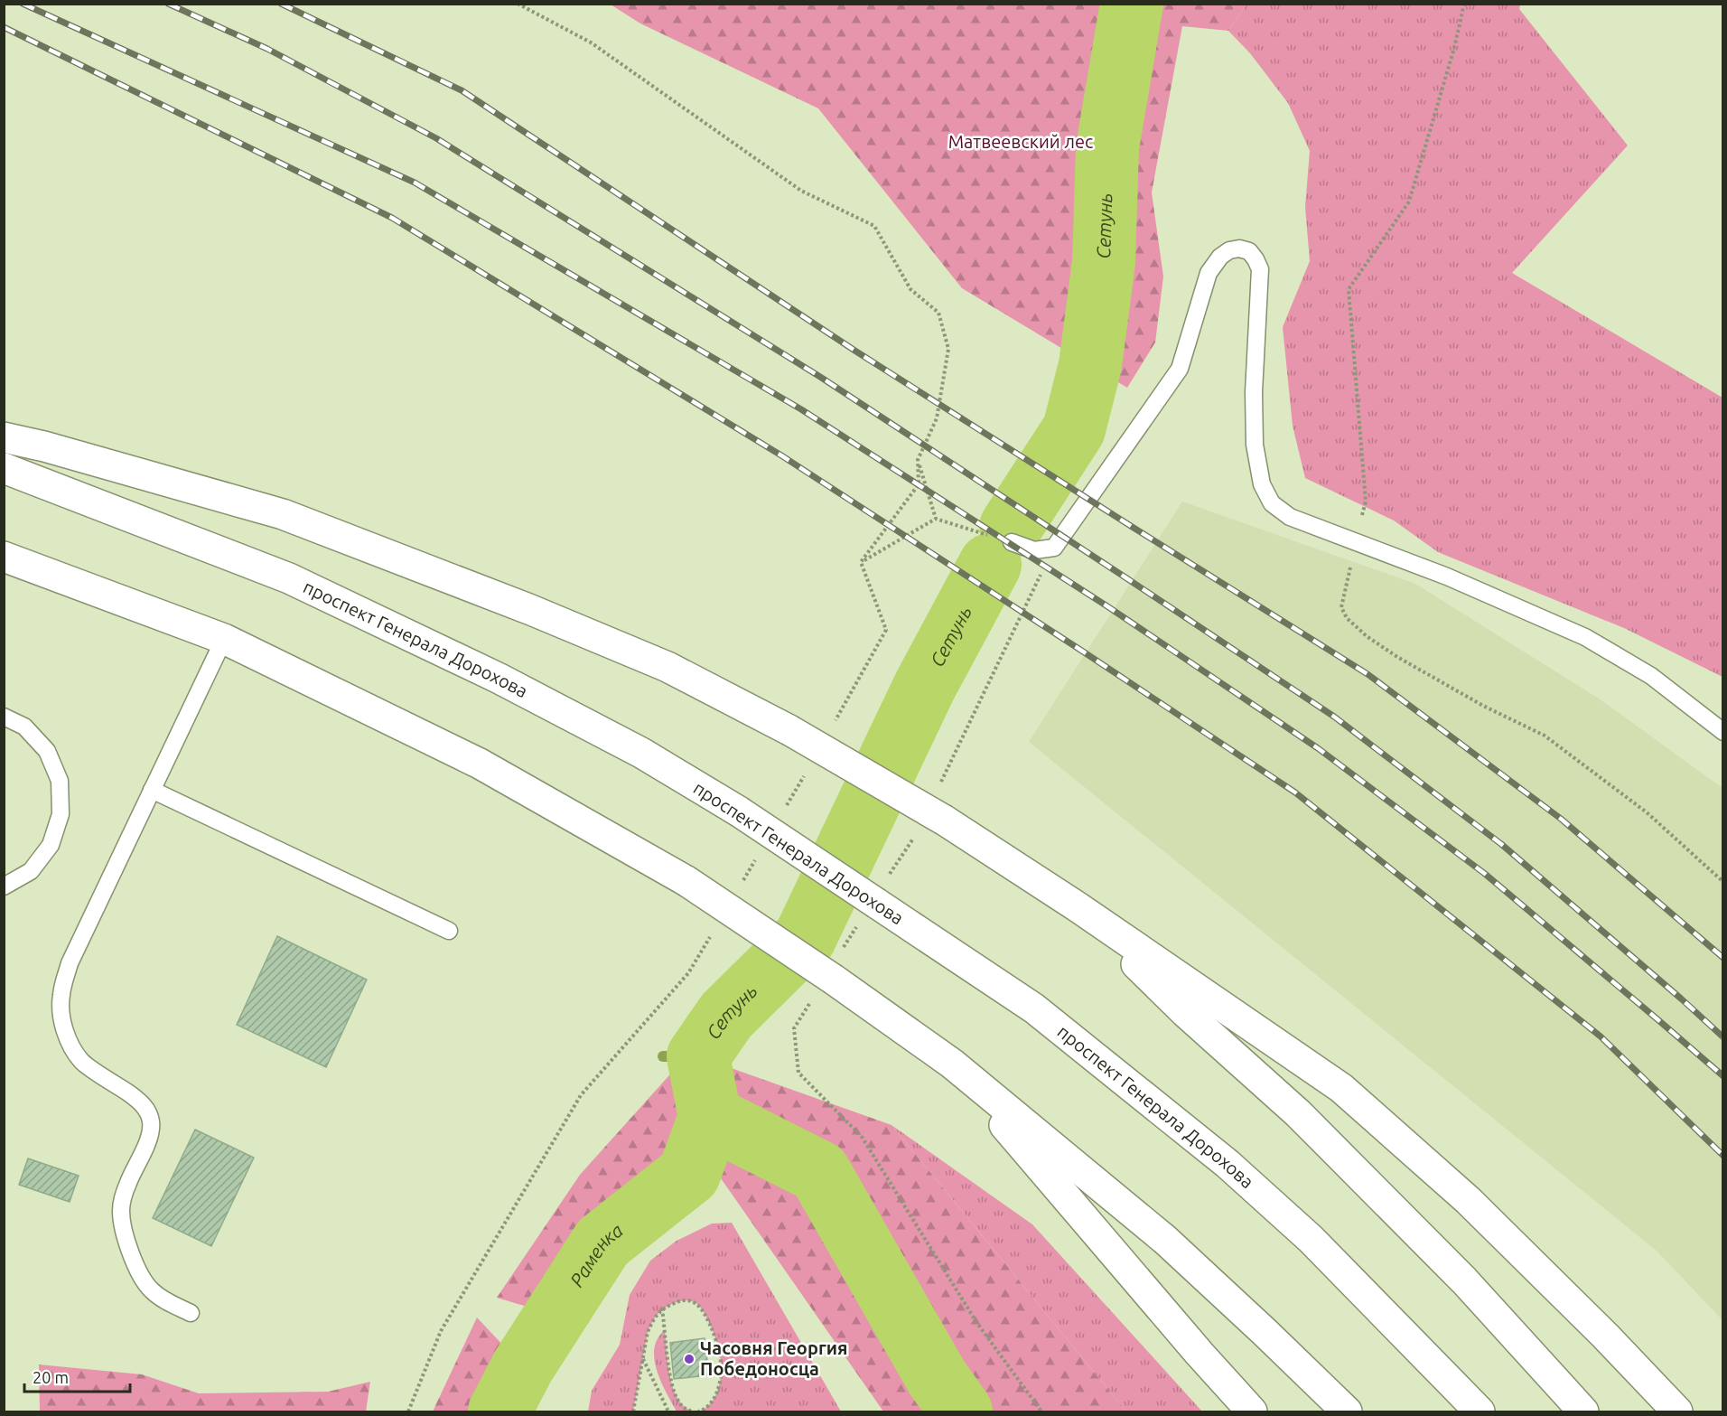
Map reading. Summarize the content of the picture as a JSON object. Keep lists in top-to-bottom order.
{
  "streets": {
    "main road": ["проспект Генерала Дорохова"]
  },
  "water": ["Сетунь", "Раменка"],
  "parks": ["Матвеевский лес"],
  "places": ["Часовня Георгия Победоносца"],
  "scale_bar": "20 m"
}
